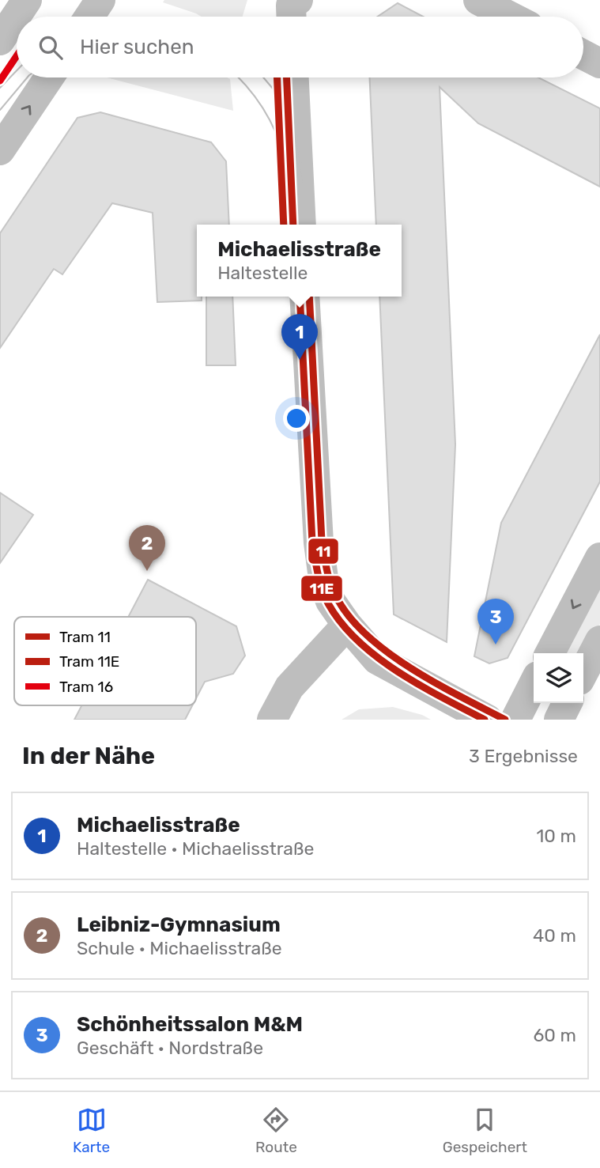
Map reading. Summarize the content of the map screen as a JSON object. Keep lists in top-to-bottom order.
{
  "lines": ["tram line 16", "tram line 11", "tram line 11E"],
  "legend": ["Tram 11", "Tram 11E", "Tram 16"],
  "page": {
    "search": "Hier suchen",
    "popup": ["Michaelisstraße", "Haltestelle"],
    "pins": ["1", "2", "3"],
    "heading": ["In der Nähe", "3 Ergebnisse"],
    "list": [
      {
        "mark": "1",
        "name": "Michaelisstraße",
        "note": "Haltestelle · Michaelisstraße",
        "value": "10 m"
      },
      {
        "mark": "2",
        "name": "Leibniz-Gymnasium",
        "note": "Schule · Michaelisstraße",
        "value": "40 m"
      },
      {
        "mark": "3",
        "name": "Schönheitssalon M&M",
        "note": "Geschäft · Nordstraße",
        "value": "60 m"
      }
    ],
    "nav": ["Karte", "Route", "Gespeichert"]
  }
}
